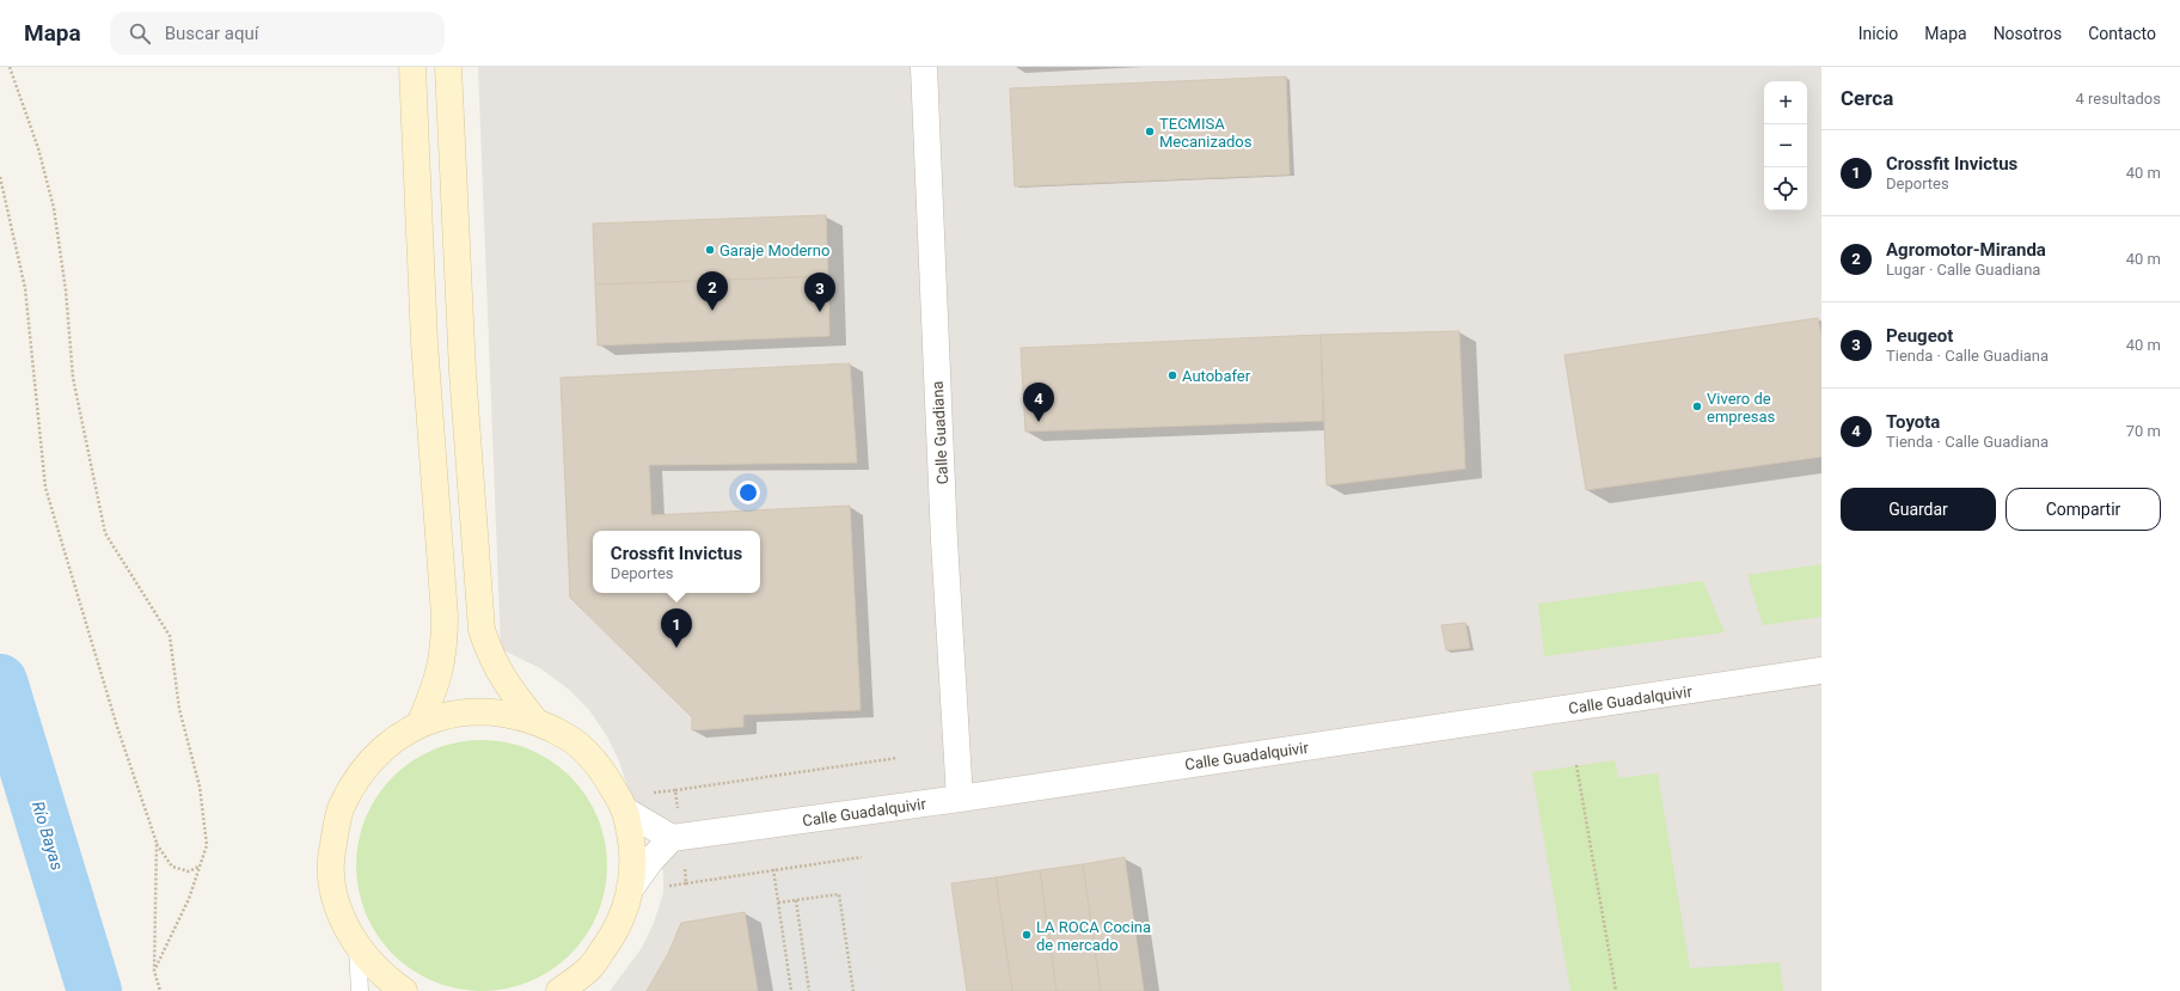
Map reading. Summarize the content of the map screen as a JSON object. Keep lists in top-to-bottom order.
{
  "streets": {
    "street": ["Calle Guadiana", "Calle Guadalquivir"]
  },
  "crossings": [
    ["Calle Guadiana", "Calle Guadalquivir"]
  ],
  "water": ["Río Bayas"],
  "places": [
    "TECMISA Mecanizados",
    "Garaje Moderno",
    "Autobafer",
    "Vivero de empresas",
    "LA ROCA Cocina de mercado"
  ],
  "page": {
    "header": "Mapa",
    "search": "Buscar aquí",
    "nav": [
      "Inicio",
      "Mapa",
      "Nosotros",
      "Contacto"
    ],
    "heading": ["Cerca", "4 resultados"],
    "map_buttons": ["+", "−"],
    "list": [
      {
        "mark": "1",
        "name": "Crossfit Invictus",
        "note": "Deportes",
        "value": "40 m"
      },
      {
        "mark": "2",
        "name": "Agromotor-Miranda",
        "note": "Lugar · Calle Guadiana",
        "value": "40 m"
      },
      {
        "mark": "3",
        "name": "Peugeot",
        "note": "Tienda · Calle Guadiana",
        "value": "40 m"
      },
      {
        "mark": "4",
        "name": "Toyota",
        "note": "Tienda · Calle Guadiana",
        "value": "70 m"
      }
    ],
    "pins": [
      "2",
      "3",
      "4",
      "1"
    ],
    "buttons": ["Guardar", "Compartir"],
    "popup": ["Crossfit Invictus", "Deportes"]
  }
}
